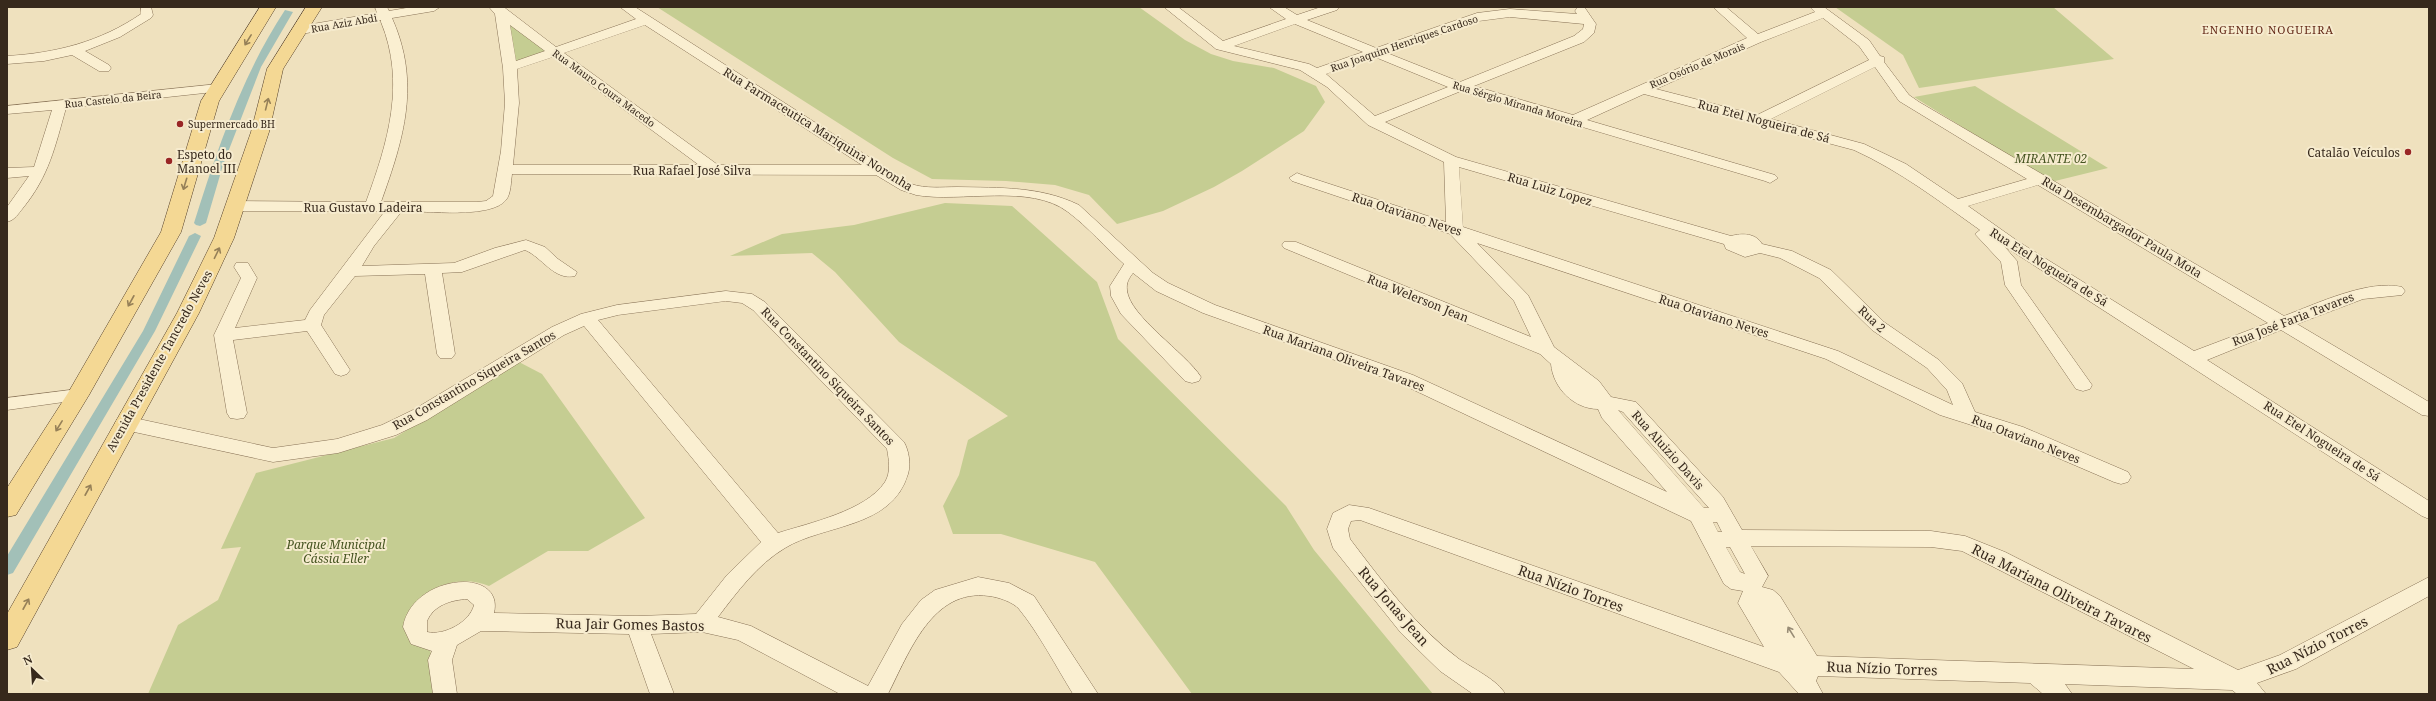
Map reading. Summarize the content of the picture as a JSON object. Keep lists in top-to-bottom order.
{
  "streets": {
    "main road": ["Avenida Presidente Tancredo Neves"],
    "street": [
      "Rua Aziz Abdi",
      "Rua Joaquim Henriques Cardoso",
      "Rua Osório de Morais",
      "Rua Mauro Coura Macedo",
      "Rua Castelo da Beira",
      "Rua Sérgio Miranda Moreira",
      "Rua Etel Nogueira de Sá",
      "Rua Farmaceutica Mariquina Noronha",
      "Rua Rafael José Silva",
      "Rua Luiz Lopez",
      "Rua Gustavo Ladeira",
      "Rua Otaviano Neves",
      "Rua Desembargador Paula Mota",
      "Rua Welerson Jean",
      "Rua 2",
      "Rua José Faria Tavares",
      "Rua Mariana Oliveira Tavares",
      "Rua Constantino Siqueira Santos",
      "Rua Aluizio Davis",
      "Rua Nízio Torres",
      "Rua Jonas Jean",
      "Rua Jair Gomes Bastos"
    ]
  },
  "crossings": [
    ["Rua Aziz Abdi", "Avenida Presidente Tancredo Neves"],
    ["Rua Joaquim Henriques Cardoso", "Rua Sérgio Miranda Moreira"],
    ["Rua Joaquim Henriques Cardoso", "Rua Luiz Lopez"],
    ["Rua Osório de Morais", "Rua Sérgio Miranda Moreira"],
    ["Rua Osório de Morais", "Rua Etel Nogueira de Sá"],
    ["Rua Osório de Morais", "Rua Desembargador Paula Mota"],
    ["Rua Mauro Coura Macedo", "Rua Rafael José Silva"],
    ["Rua Etel Nogueira de Sá", "Rua José Faria Tavares"],
    ["Rua Farmaceutica Mariquina Noronha", "Rua Rafael José Silva"],
    ["Rua Farmaceutica Mariquina Noronha", "Rua Mariana Oliveira Tavares"],
    ["Rua Rafael José Silva", "Rua Gustavo Ladeira"],
    ["Rua Luiz Lopez", "Rua 2"],
    ["Rua Gustavo Ladeira", "Avenida Presidente Tancredo Neves"],
    ["Rua Otaviano Neves", "Rua Welerson Jean"],
    ["Rua Otaviano Neves", "Rua 2"],
    ["Rua Desembargador Paula Mota", "Rua José Faria Tavares"],
    ["Rua Mariana Oliveira Tavares", "Rua Aluizio Davis"],
    ["Rua Mariana Oliveira Tavares", "Rua Nízio Torres"],
    ["Avenida Presidente Tancredo Neves", "Rua Constantino Siqueira Santos"],
    ["Rua Constantino Siqueira Santos", "Rua Jair Gomes Bastos"],
    ["Rua Nízio Torres", "Rua Jonas Jean"]
  ],
  "districts": ["ENGENHO NOGUEIRA"],
  "parks": ["MIRANTE 02", "Parque Municipal Cássia Eller"],
  "places": ["Supermercado BH", "Catalão Veículos", "Espeto do Manoel III"],
  "north": "top left"
}
